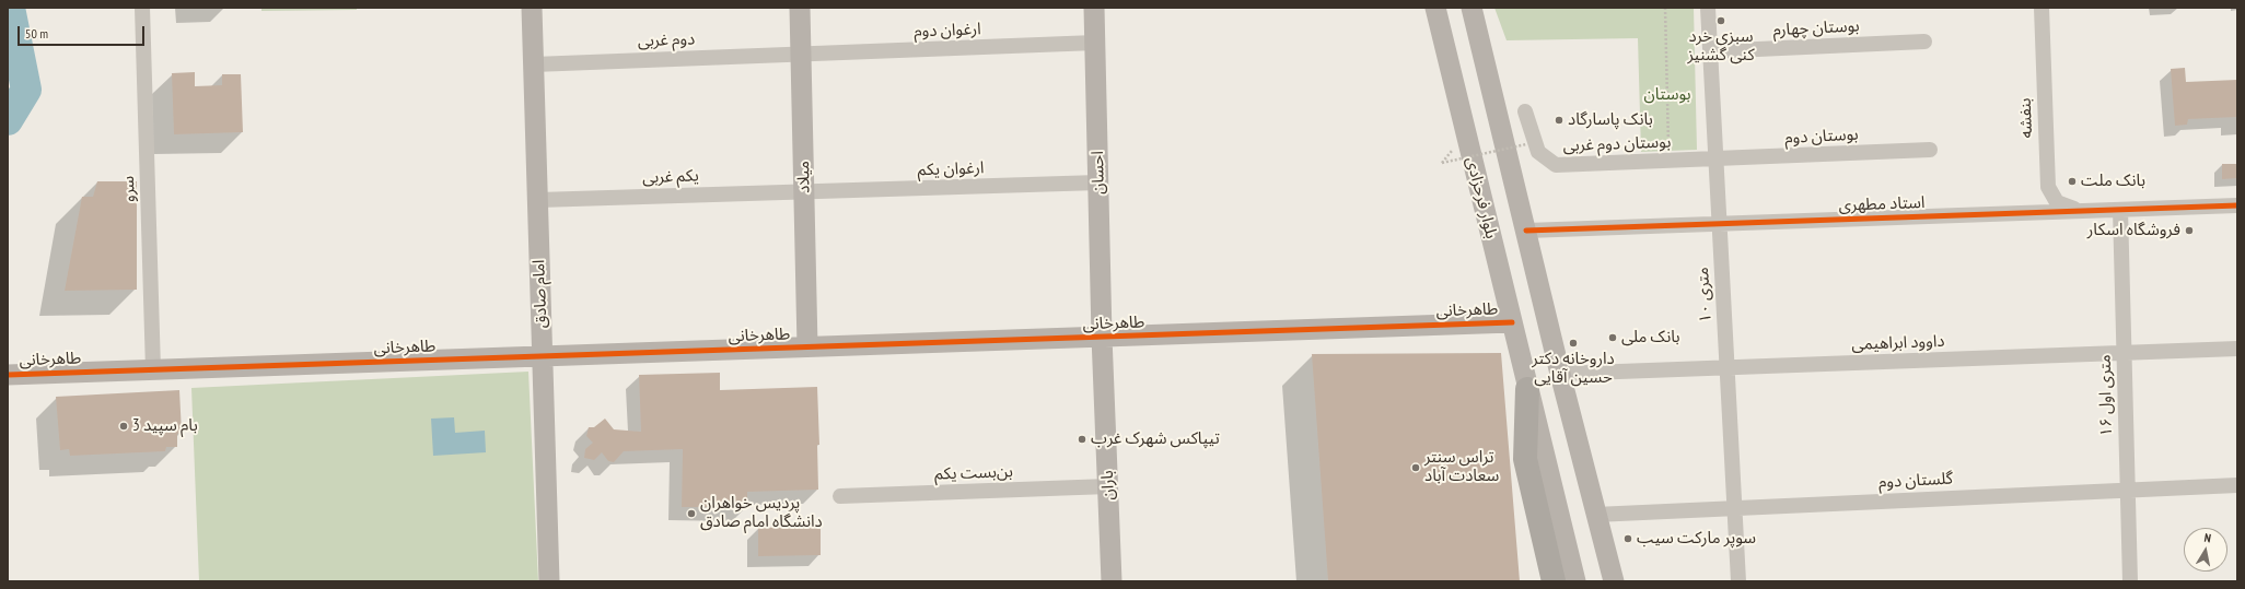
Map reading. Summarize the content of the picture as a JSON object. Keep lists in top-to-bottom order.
{
  "streets": {
    "street": [
      "بوستان چهارم",
      "ارغوان دوم",
      "دوم غربی",
      "بنفشه",
      "بوستان دوم",
      "بوستان دوم غربی",
      "ارغوان یکم",
      "احسان",
      "یکم غربی",
      "میلاد",
      "سرو",
      "بلوار فرحزادی",
      "استاد مطهری",
      "امام صادق",
      "۱۰ متری",
      "طاهرخانی",
      "داوود ابراهیمی",
      "۱۶ متری اول",
      "بن‌بست یکم",
      "گلستان دوم",
      "باران"
    ]
  },
  "crossings": [
    ["بوستان چهارم", "۱۰ متری"],
    ["ارغوان دوم", "دوم غربی"],
    ["ارغوان دوم", "احسان"],
    ["ارغوان دوم", "میلاد"],
    ["دوم غربی", "میلاد"],
    ["دوم غربی", "امام صادق"],
    ["بنفشه", "استاد مطهری"],
    ["بوستان دوم", "بوستان دوم غربی"],
    ["بوستان دوم", "۱۰ متری"],
    ["بوستان دوم غربی", "۱۰ متری"],
    ["ارغوان یکم", "احسان"],
    ["ارغوان یکم", "یکم غربی"],
    ["ارغوان یکم", "میلاد"],
    ["احسان", "طاهرخانی"],
    ["احسان", "باران"],
    ["یکم غربی", "میلاد"],
    ["یکم غربی", "امام صادق"],
    ["میلاد", "طاهرخانی"],
    ["سرو", "طاهرخانی"],
    ["بلوار فرحزادی", "طاهرخانی"],
    ["استاد مطهری", "۱۰ متری"],
    ["استاد مطهری", "۱۶ متری اول"],
    ["امام صادق", "طاهرخانی"],
    ["۱۰ متری", "داوود ابراهیمی"],
    ["۱۰ متری", "گلستان دوم"],
    ["طاهرخانی", "باران"],
    ["داوود ابراهیمی", "۱۶ متری اول"],
    ["۱۶ متری اول", "گلستان دوم"],
    ["بن‌بست یکم", "باران"]
  ],
  "parks": ["بوستان"],
  "places": [
    "سبزی خرد کنی گشنیز",
    "بانک پاسارگاد",
    "بانک ملت",
    "فروشگاه اسکار",
    "بانک ملی",
    "داروخانه دکتر حسین آقایی",
    "بام سپید 3",
    "تیپاکس شهرک غرب",
    "تراس سنتر سعادت آباد",
    "پردیس خواهران دانشگاه امام صادق",
    "سوپر مارکت سیب"
  ],
  "scale_bar": "50 m",
  "north": "top"
}
